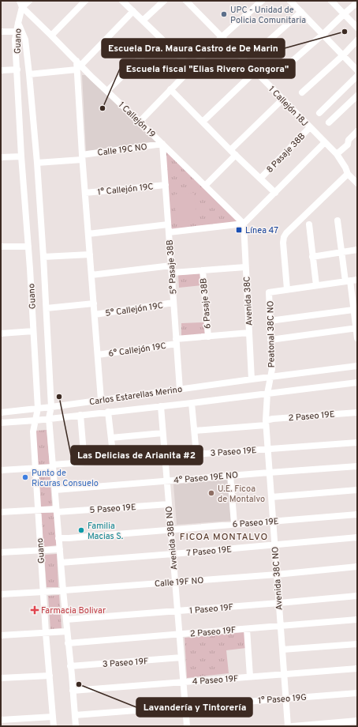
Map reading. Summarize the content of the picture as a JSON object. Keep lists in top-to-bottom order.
{
  "streets": {
    "street": [
      "Guano",
      "1 Callejón 18J",
      "1 Callejón 19",
      "Calle 19C NO",
      "8 Pasaje 38B",
      "1° Callejón 19C",
      "5° Pasaje 38B",
      "Avenida 38C",
      "6 Pasaje 38B",
      "5° Callejón 19C",
      "Peatonal 38C NO",
      "6° Callejón 19C",
      "Carlos Estarellas Merino",
      "2 Paseo 19E",
      "3 Paseo 19E",
      "4° Paseo 19E NO",
      "5 Paseo 19E",
      "6 Paseo 19E",
      "Avenida 38B NO",
      "7 Paseo 19E",
      "Avenida 38C NO",
      "Calle 19F NO",
      "1 Paseo 19F",
      "2 Paseo 19F",
      "3 Paseo 19F",
      "4 Paseo 19F",
      "1° Paseo 19G"
    ]
  },
  "crossings": [
    ["Guano", "Calle 19C NO"],
    ["Guano", "5° Callejón 19C"],
    ["Guano", "Carlos Estarellas Merino"],
    ["Guano", "3 Paseo 19E"],
    ["Guano", "4° Paseo 19E NO"],
    ["Guano", "5 Paseo 19E"],
    ["Guano", "6 Paseo 19E"],
    ["Guano", "7 Paseo 19E"],
    ["Guano", "Calle 19F NO"],
    ["Guano", "1 Paseo 19F"],
    ["Guano", "2 Paseo 19F"],
    ["Guano", "3 Paseo 19F"],
    ["Guano", "4 Paseo 19F"],
    ["Guano", "1° Paseo 19G"],
    ["1 Callejón 18J", "8 Pasaje 38B"],
    ["1 Callejón 19", "Calle 19C NO"],
    ["1 Callejón 19", "5° Pasaje 38B"],
    ["1 Callejón 19", "Avenida 38C"],
    ["Calle 19C NO", "5° Pasaje 38B"],
    ["1° Callejón 19C", "5° Pasaje 38B"],
    ["5° Pasaje 38B", "5° Callejón 19C"],
    ["5° Pasaje 38B", "6° Callejón 19C"],
    ["5° Pasaje 38B", "Carlos Estarellas Merino"],
    ["Avenida 38C", "6° Callejón 19C"],
    ["Avenida 38C", "Carlos Estarellas Merino"],
    ["6 Pasaje 38B", "6° Callejón 19C"],
    ["Peatonal 38C NO", "Carlos Estarellas Merino"],
    ["Carlos Estarellas Merino", "Avenida 38B NO"],
    ["Carlos Estarellas Merino", "Avenida 38C NO"],
    ["2 Paseo 19E", "Avenida 38C NO"],
    ["3 Paseo 19E", "Avenida 38B NO"],
    ["3 Paseo 19E", "Avenida 38C NO"],
    ["4° Paseo 19E NO", "Avenida 38B NO"],
    ["4° Paseo 19E NO", "Avenida 38C NO"],
    ["5 Paseo 19E", "Avenida 38B NO"],
    ["6 Paseo 19E", "Avenida 38B NO"],
    ["6 Paseo 19E", "Avenida 38C NO"],
    ["Avenida 38B NO", "7 Paseo 19E"],
    ["Avenida 38B NO", "Calle 19F NO"],
    ["Avenida 38B NO", "1 Paseo 19F"],
    ["Avenida 38B NO", "2 Paseo 19F"],
    ["Avenida 38B NO", "3 Paseo 19F"],
    ["Avenida 38B NO", "4 Paseo 19F"],
    ["Avenida 38B NO", "1° Paseo 19G"],
    ["7 Paseo 19E", "Avenida 38C NO"],
    ["Avenida 38C NO", "Calle 19F NO"],
    ["Avenida 38C NO", "1 Paseo 19F"],
    ["Avenida 38C NO", "2 Paseo 19F"],
    ["Avenida 38C NO", "4 Paseo 19F"],
    ["Avenida 38C NO", "1° Paseo 19G"]
  ],
  "districts": ["FICOA MONTALVO"],
  "places": {
    "other": [
      "UPC - Unidad de Policia Comunitaria",
      "Escuela Dra. Maura Castro de De Marin",
      "Escuela fiscal \"Elias Rivero Gongora\"",
      "Las Delicias de Arianita #2",
      "Punto de Ricuras Consuelo",
      "U.E. Ficoa de Montalvo",
      "Familia Macias S.",
      "Lavandería y Tintorería"
    ],
    "transit": ["Línea 47"],
    "health": ["Farmacia Bolivar"]
  }
}
